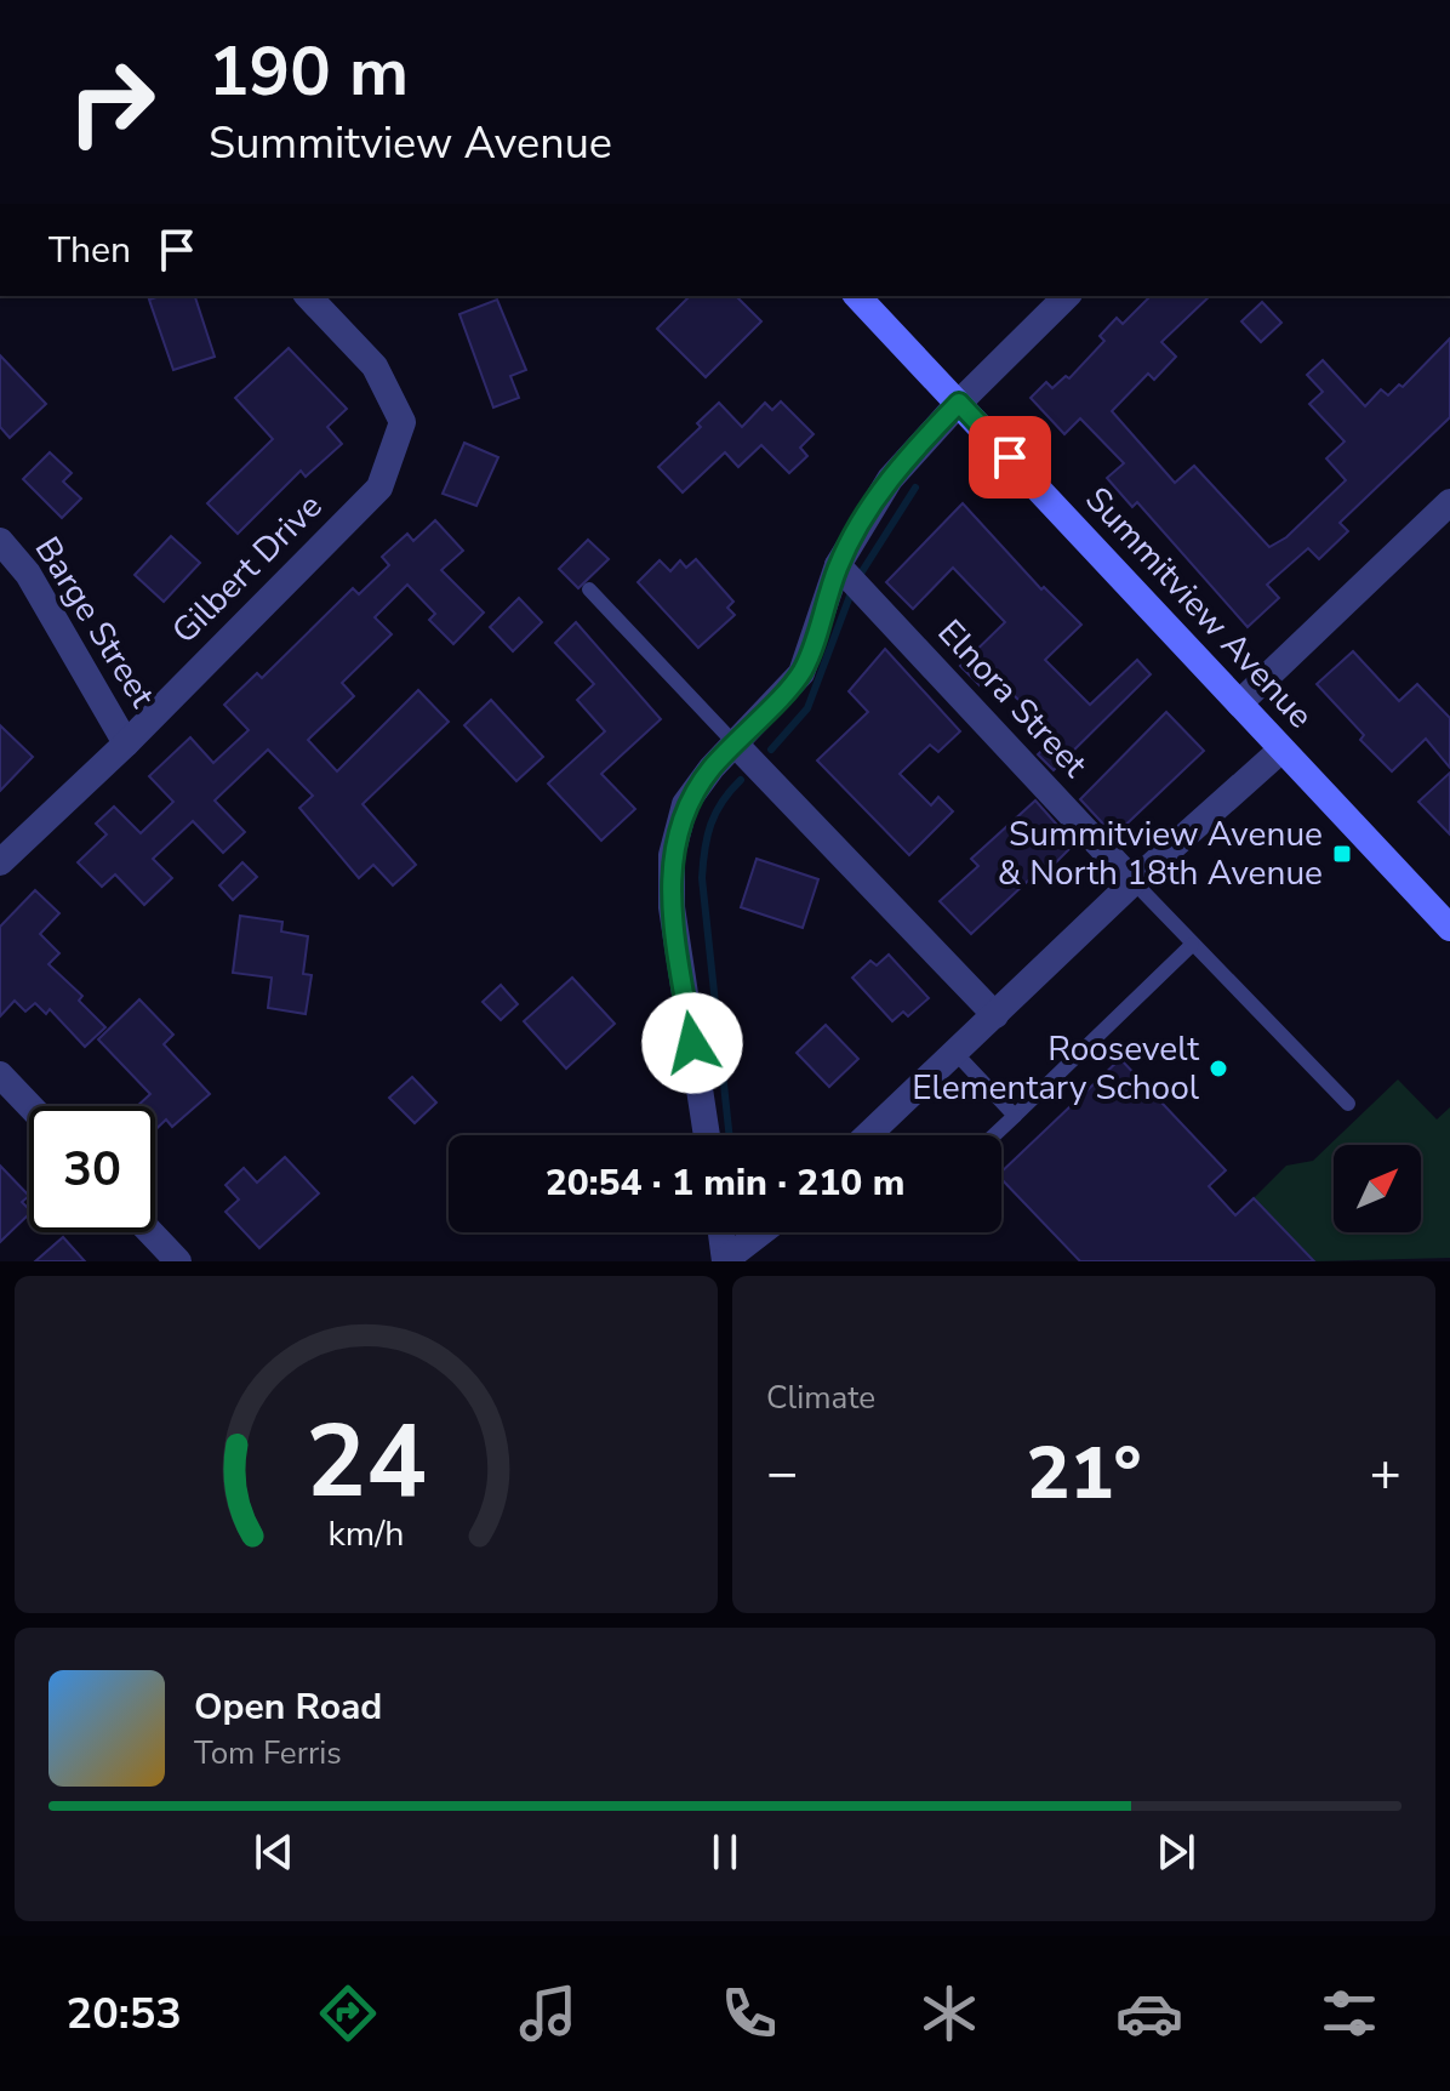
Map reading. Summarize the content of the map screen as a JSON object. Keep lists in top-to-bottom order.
{
  "streets": {
    "main road": ["Summitview Avenue"],
    "street": ["Gilbert Drive", "Barge Street", "Elnora Street"]
  },
  "crossings": [
    ["Gilbert Drive", "Barge Street"]
  ],
  "places": {
    "transit": ["Summitview Avenue & North 18th Avenue"],
    "other": ["Roosevelt Elementary School"]
  },
  "north": "top right",
  "page": {
    "turn": ["190 m", "Summitview Avenue"],
    "then": "Then",
    "limit": "30",
    "trip": "20:54 · 1 min · 210 m",
    "tile": "Climate",
    "heat": ["−", "21°", "+"],
    "song": ["Open Road", "Tom Ferris"],
    "tabs": "20:53",
    "gauge": ["24", "km/h"]
  }
}
